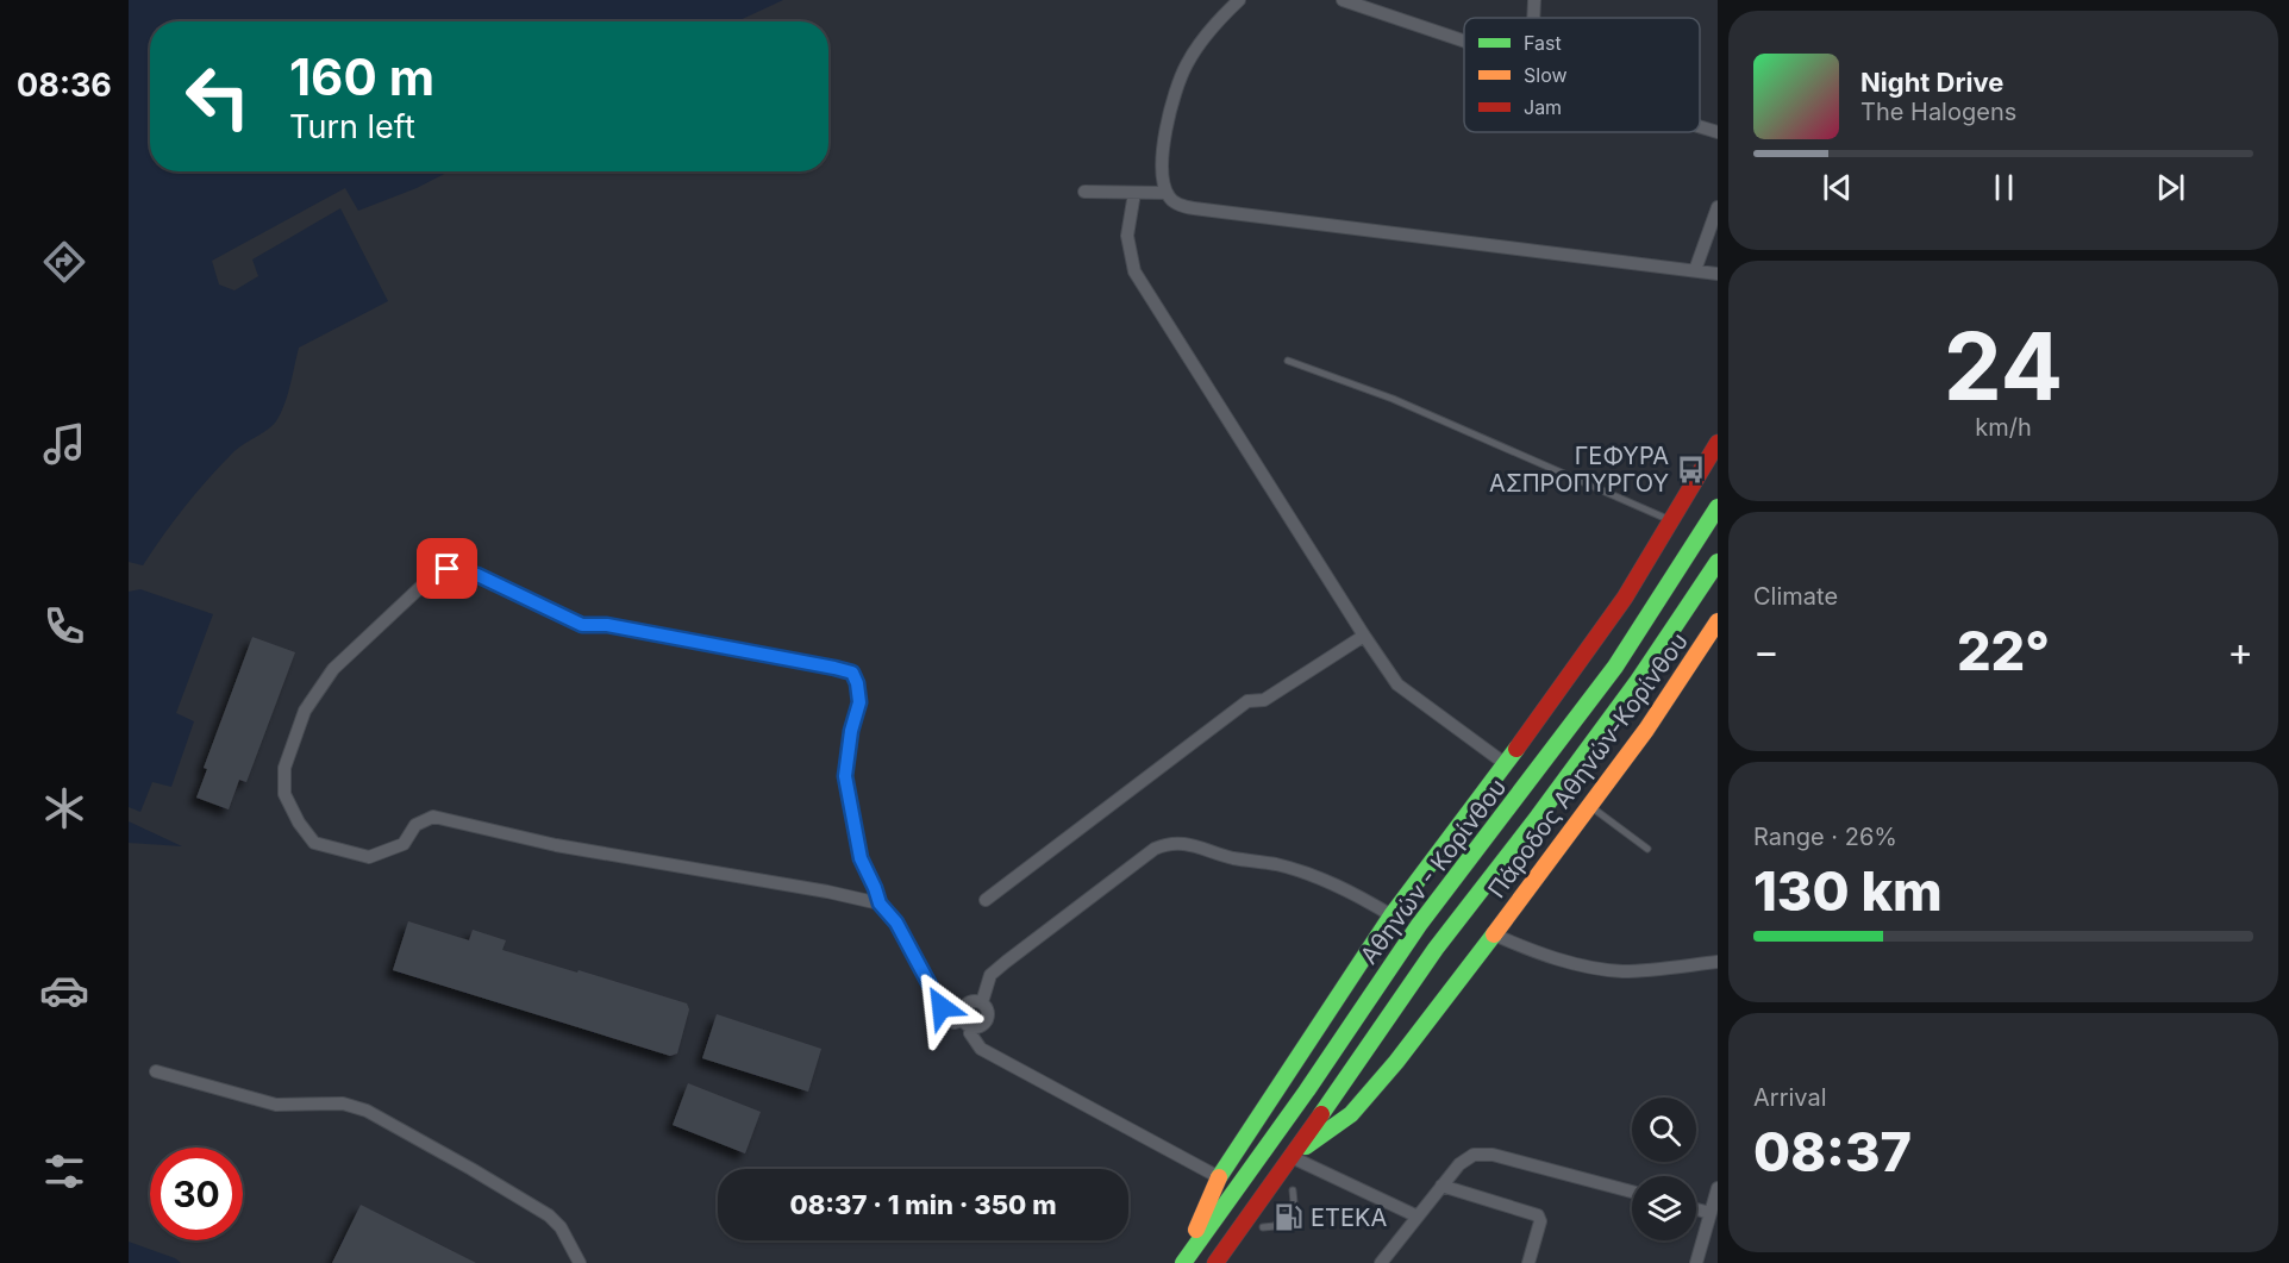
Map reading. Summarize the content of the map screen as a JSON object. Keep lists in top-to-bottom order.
{
  "streets": {
    "main road": ["Πάροδος Αθηνών-Κορίνθου", "Αθηνών - Κορίνθου"]
  },
  "crossings": [
    ["Πάροδος Αθηνών-Κορίνθου", "Αθηνών - Κορίνθου"]
  ],
  "places": {
    "bus stop": ["ΓΕΦΥΡΑ ΑΣΠΡΟΠΥΡΓΟΥ"],
    "fuel station": ["ΕΤΕΚΑ"]
  },
  "legend": ["Fast", "Slow", "Jam"],
  "page": {
    "tabs": "08:36",
    "turn": ["160 m", "Turn left"],
    "song": ["Night Drive", "The Halogens"],
    "tile": [
      ["24", "km/h"],
      "Climate",
      ["Range · 26%", "130 km"],
      ["Arrival", "08:37"]
    ],
    "heat": ["−", "22°", "+"],
    "limit": "30",
    "trip": "08:37 · 1 min · 350 m"
  }
}
